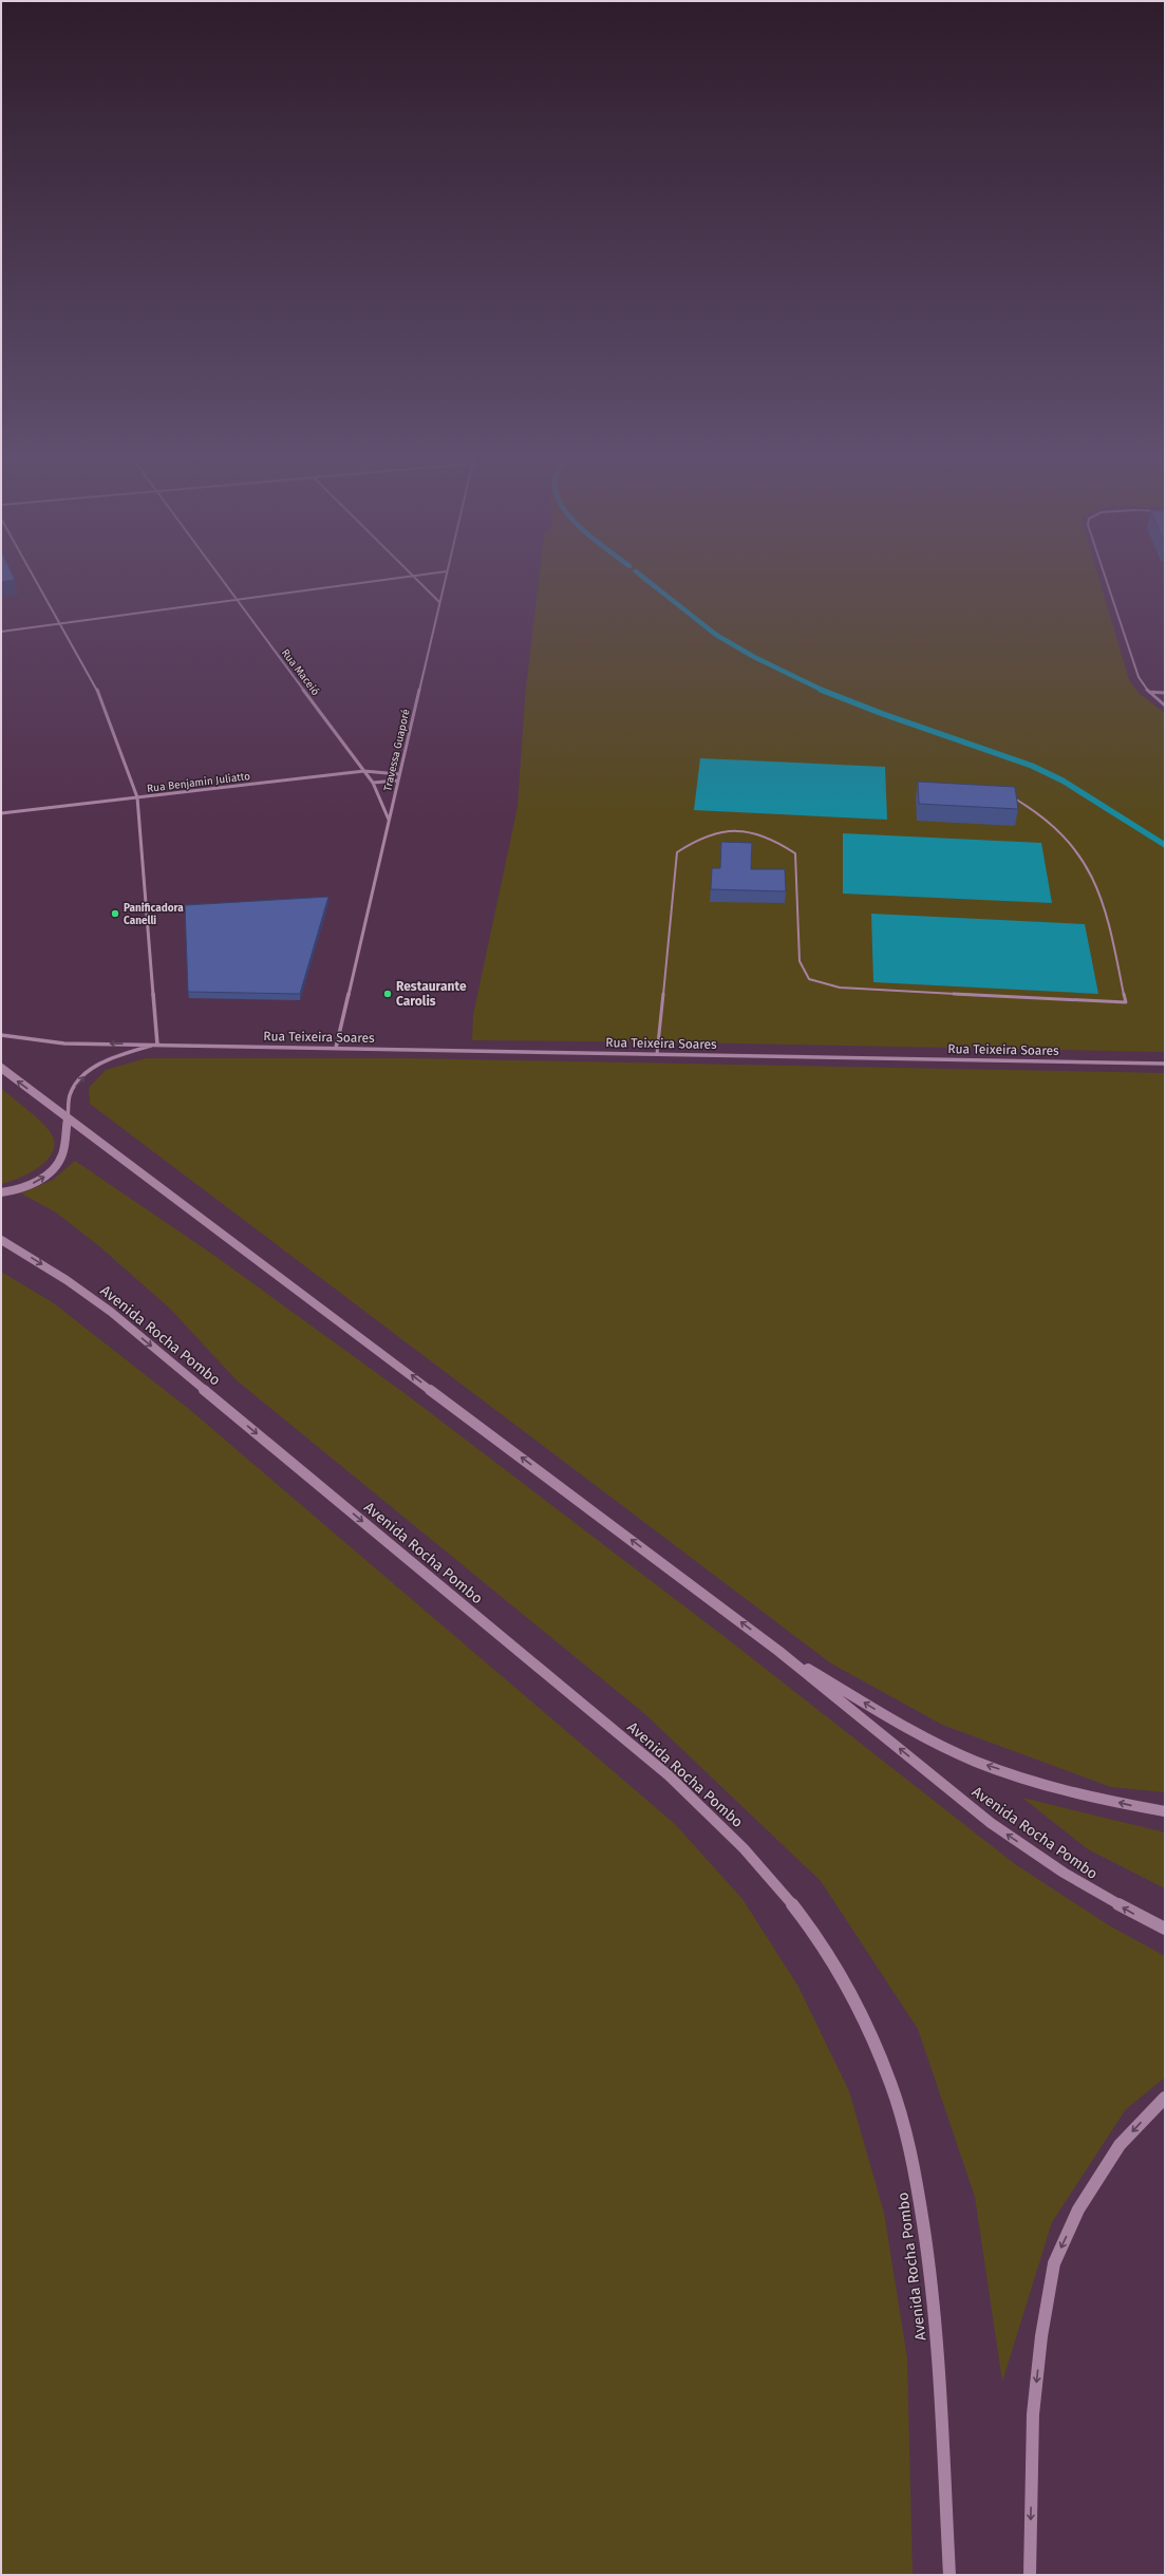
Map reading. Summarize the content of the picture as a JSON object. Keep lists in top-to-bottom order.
{
  "streets": {
    "main road": ["Avenida Rocha Pombo"],
    "street": [
      "Rua Maceió",
      "Travessa Guaporé",
      "Rua Benjamin Juliatto",
      "Rua Teixeira Soares"
    ]
  },
  "crossings": [
    ["Rua Maceió", "Travessa Guaporé"],
    ["Rua Maceió", "Rua Benjamin Juliatto"],
    ["Travessa Guaporé", "Rua Benjamin Juliatto"],
    ["Travessa Guaporé", "Rua Teixeira Soares"],
    ["Rua Teixeira Soares", "Avenida Rocha Pombo"]
  ],
  "places": ["Panificadora Canelli", "Restaurante Carolis"]
}
